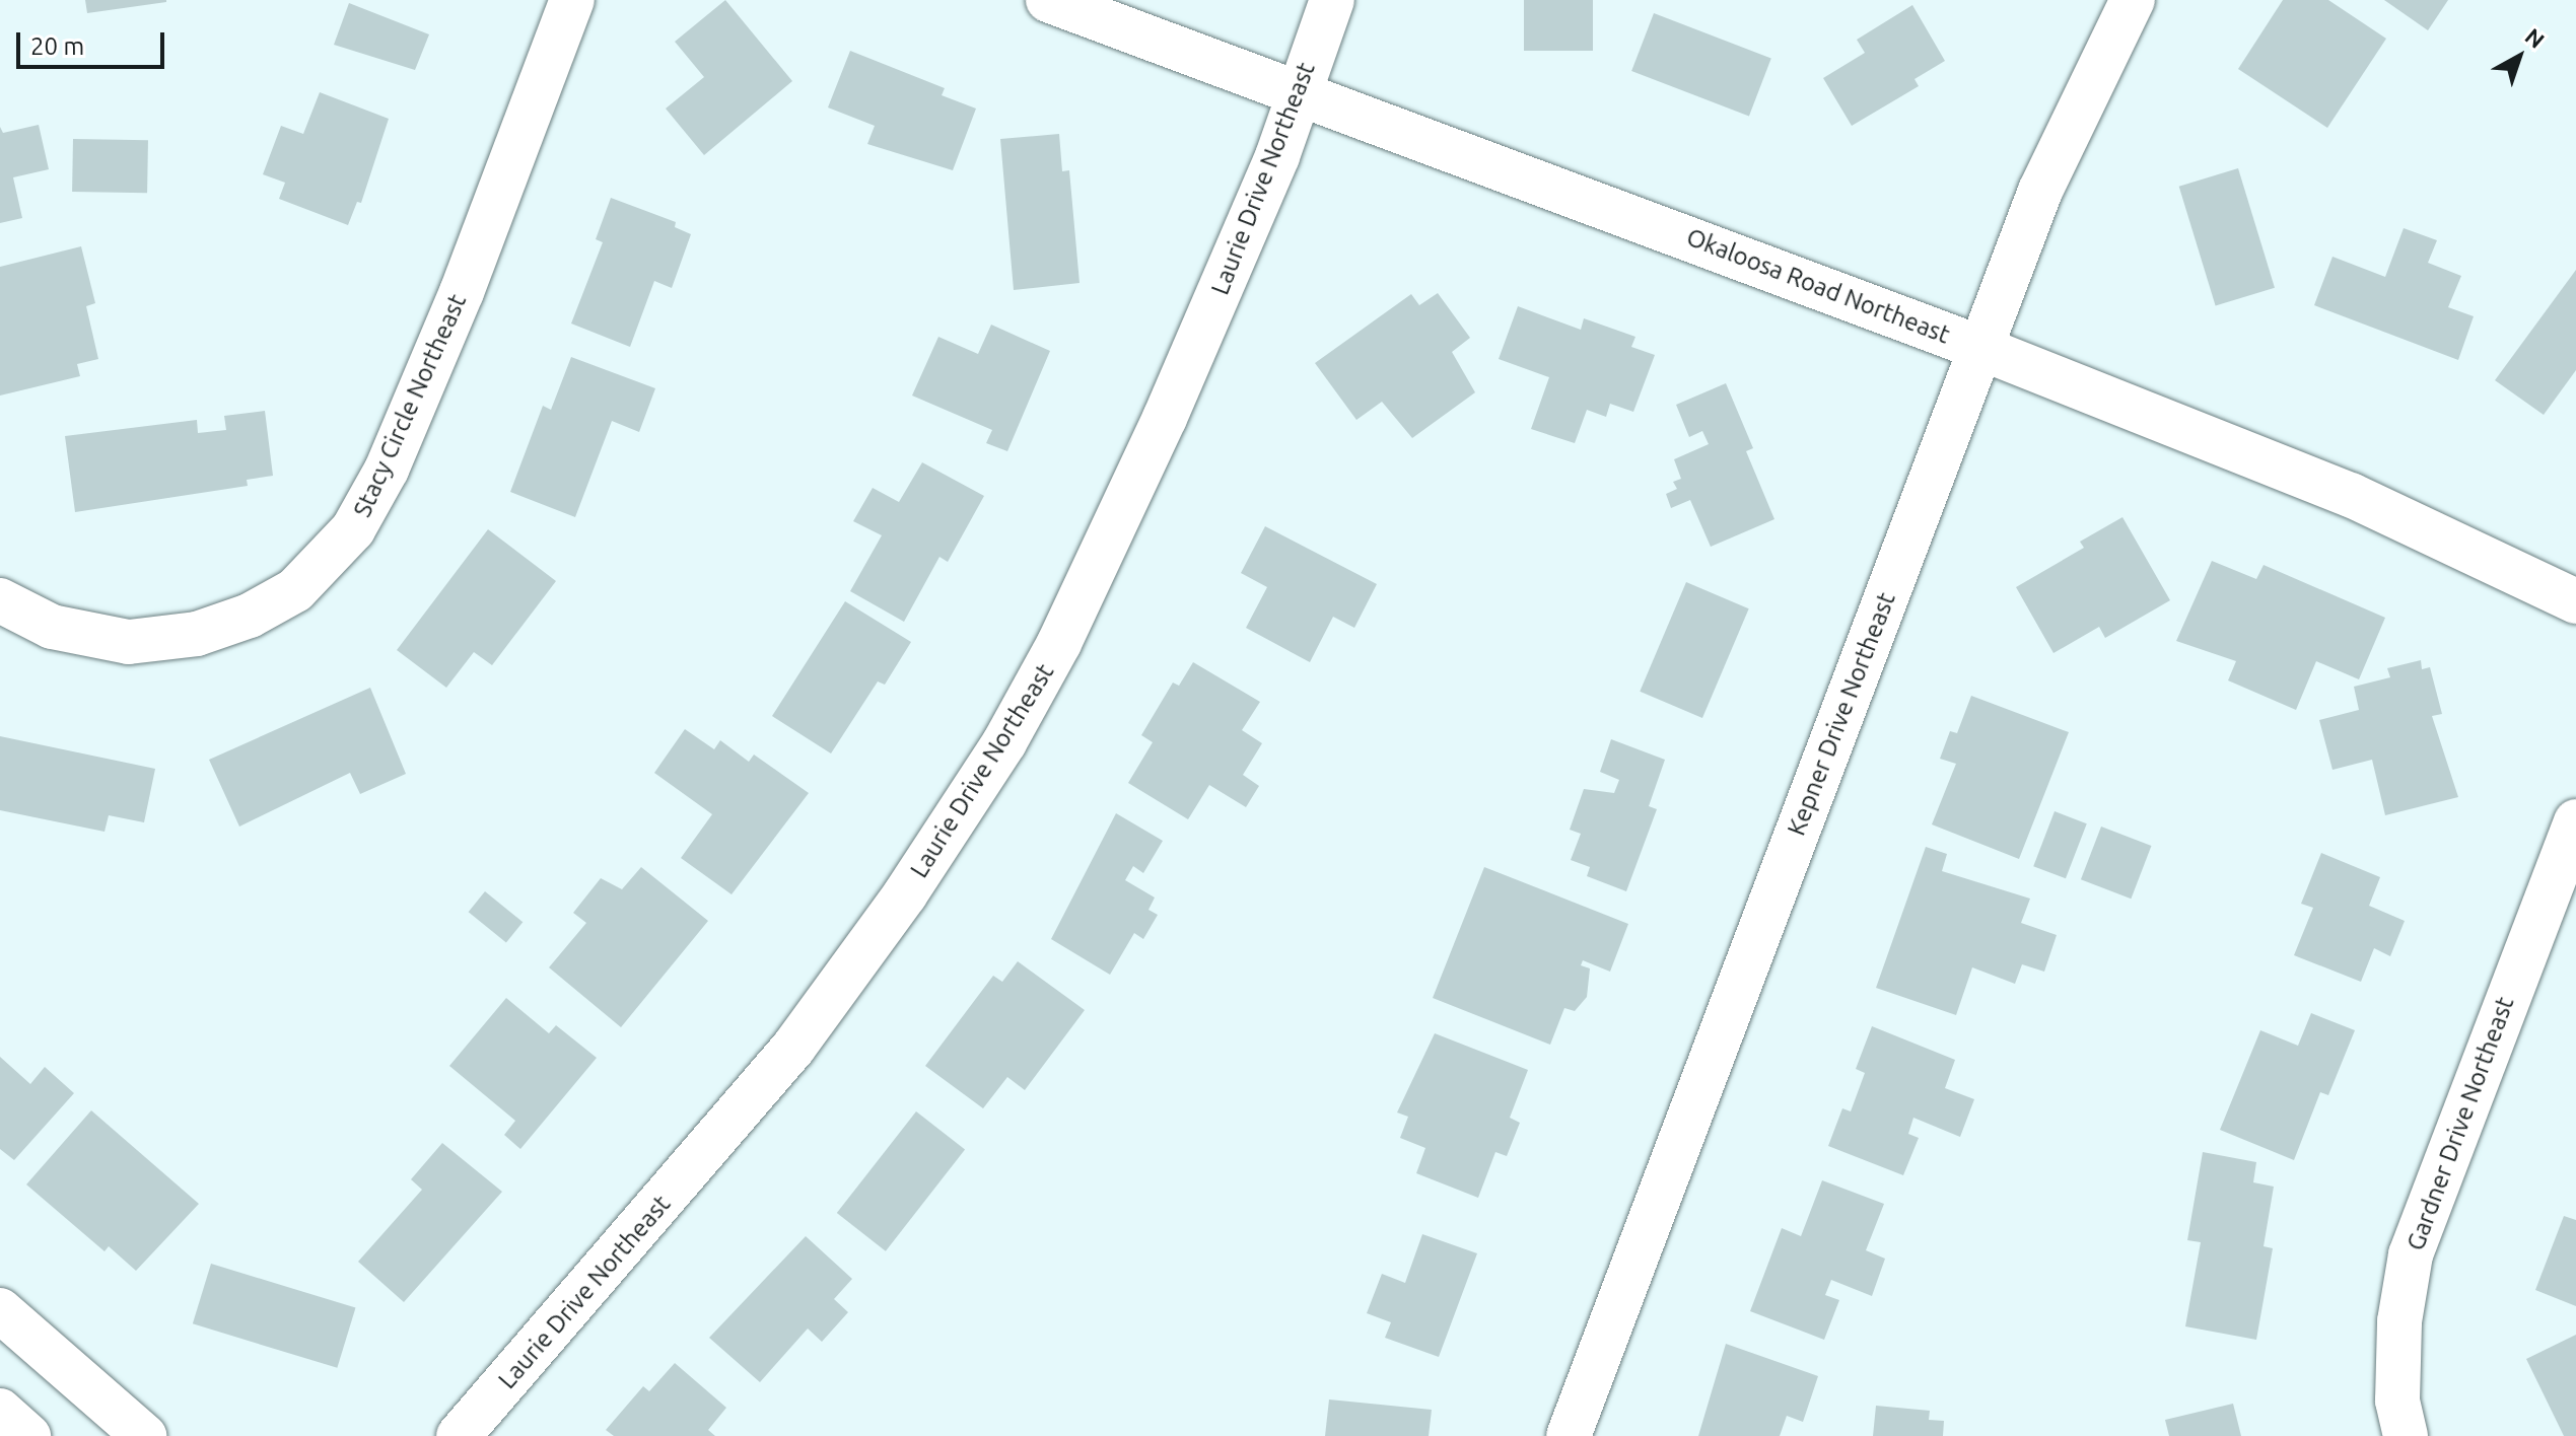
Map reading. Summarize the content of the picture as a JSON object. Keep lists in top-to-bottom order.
{
  "streets": {
    "street": [
      "Laurie Drive Northeast",
      "Okaloosa Road Northeast",
      "Stacy Circle Northeast",
      "Kepner Drive Northeast",
      "Gardner Drive Northeast"
    ]
  },
  "crossings": [
    ["Laurie Drive Northeast", "Okaloosa Road Northeast"],
    ["Okaloosa Road Northeast", "Kepner Drive Northeast"]
  ],
  "scale_bar": "20 m",
  "north": "top right"
}
